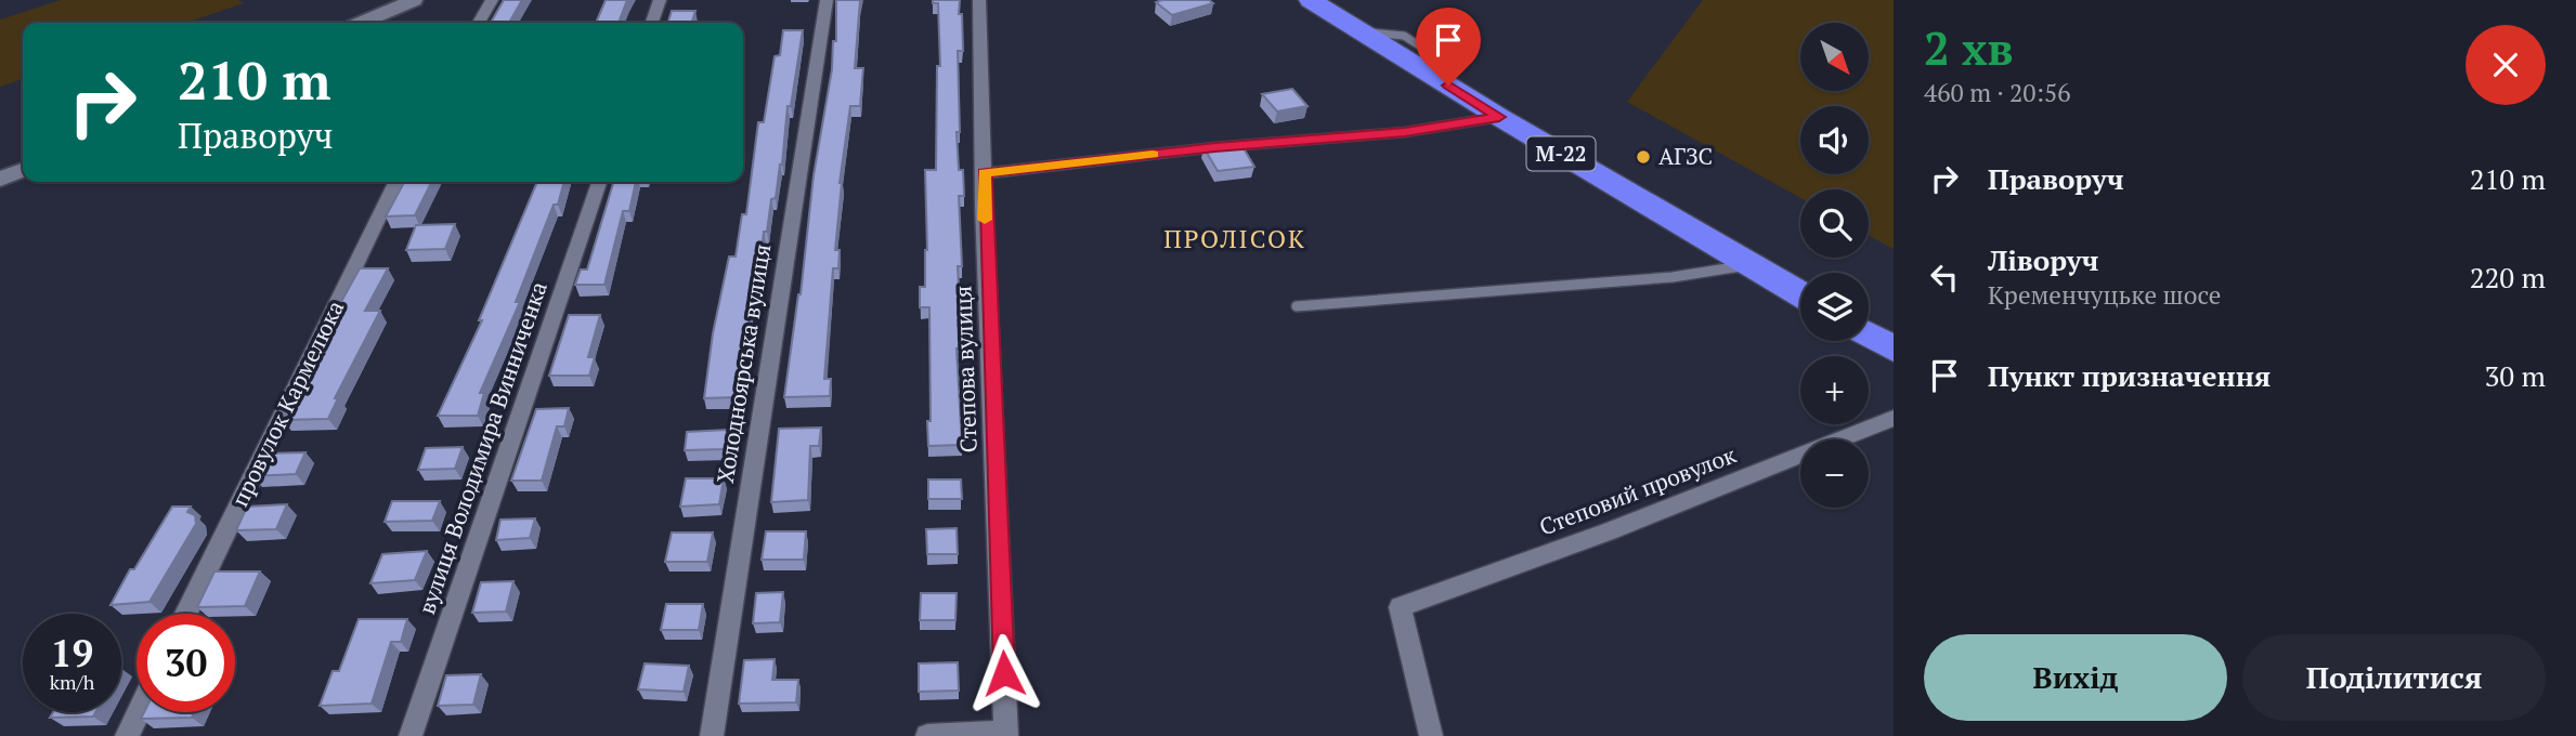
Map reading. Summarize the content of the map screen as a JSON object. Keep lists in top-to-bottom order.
{
  "streets": {
    "highway": ["М-22"],
    "street": [
      "Холодноярська вулиця",
      "Степова вулиця",
      "провулок Кармелюка",
      "вулиця Володимира Винниченка",
      "Степовий провулок"
    ]
  },
  "districts": ["ПРОЛІСОК"],
  "places": ["АГЗС"],
  "north": "bottom right",
  "page": {
    "heading": ["2 хв", "460 m · 20:56"],
    "map_buttons": ["+", "−"],
    "turn": ["210 m", "Праворуч"],
    "list": [
      {
        "name": "Праворуч",
        "value": "210 m"
      },
      {
        "name": "Ліворуч",
        "note": "Кременчуцьке шосе",
        "value": "220 m"
      },
      {
        "name": "Пункт призначення",
        "value": "30 m"
      }
    ],
    "speed": "19 km/h",
    "limit": "30",
    "buttons": ["Вихід", "Поділитися"]
  }
}
